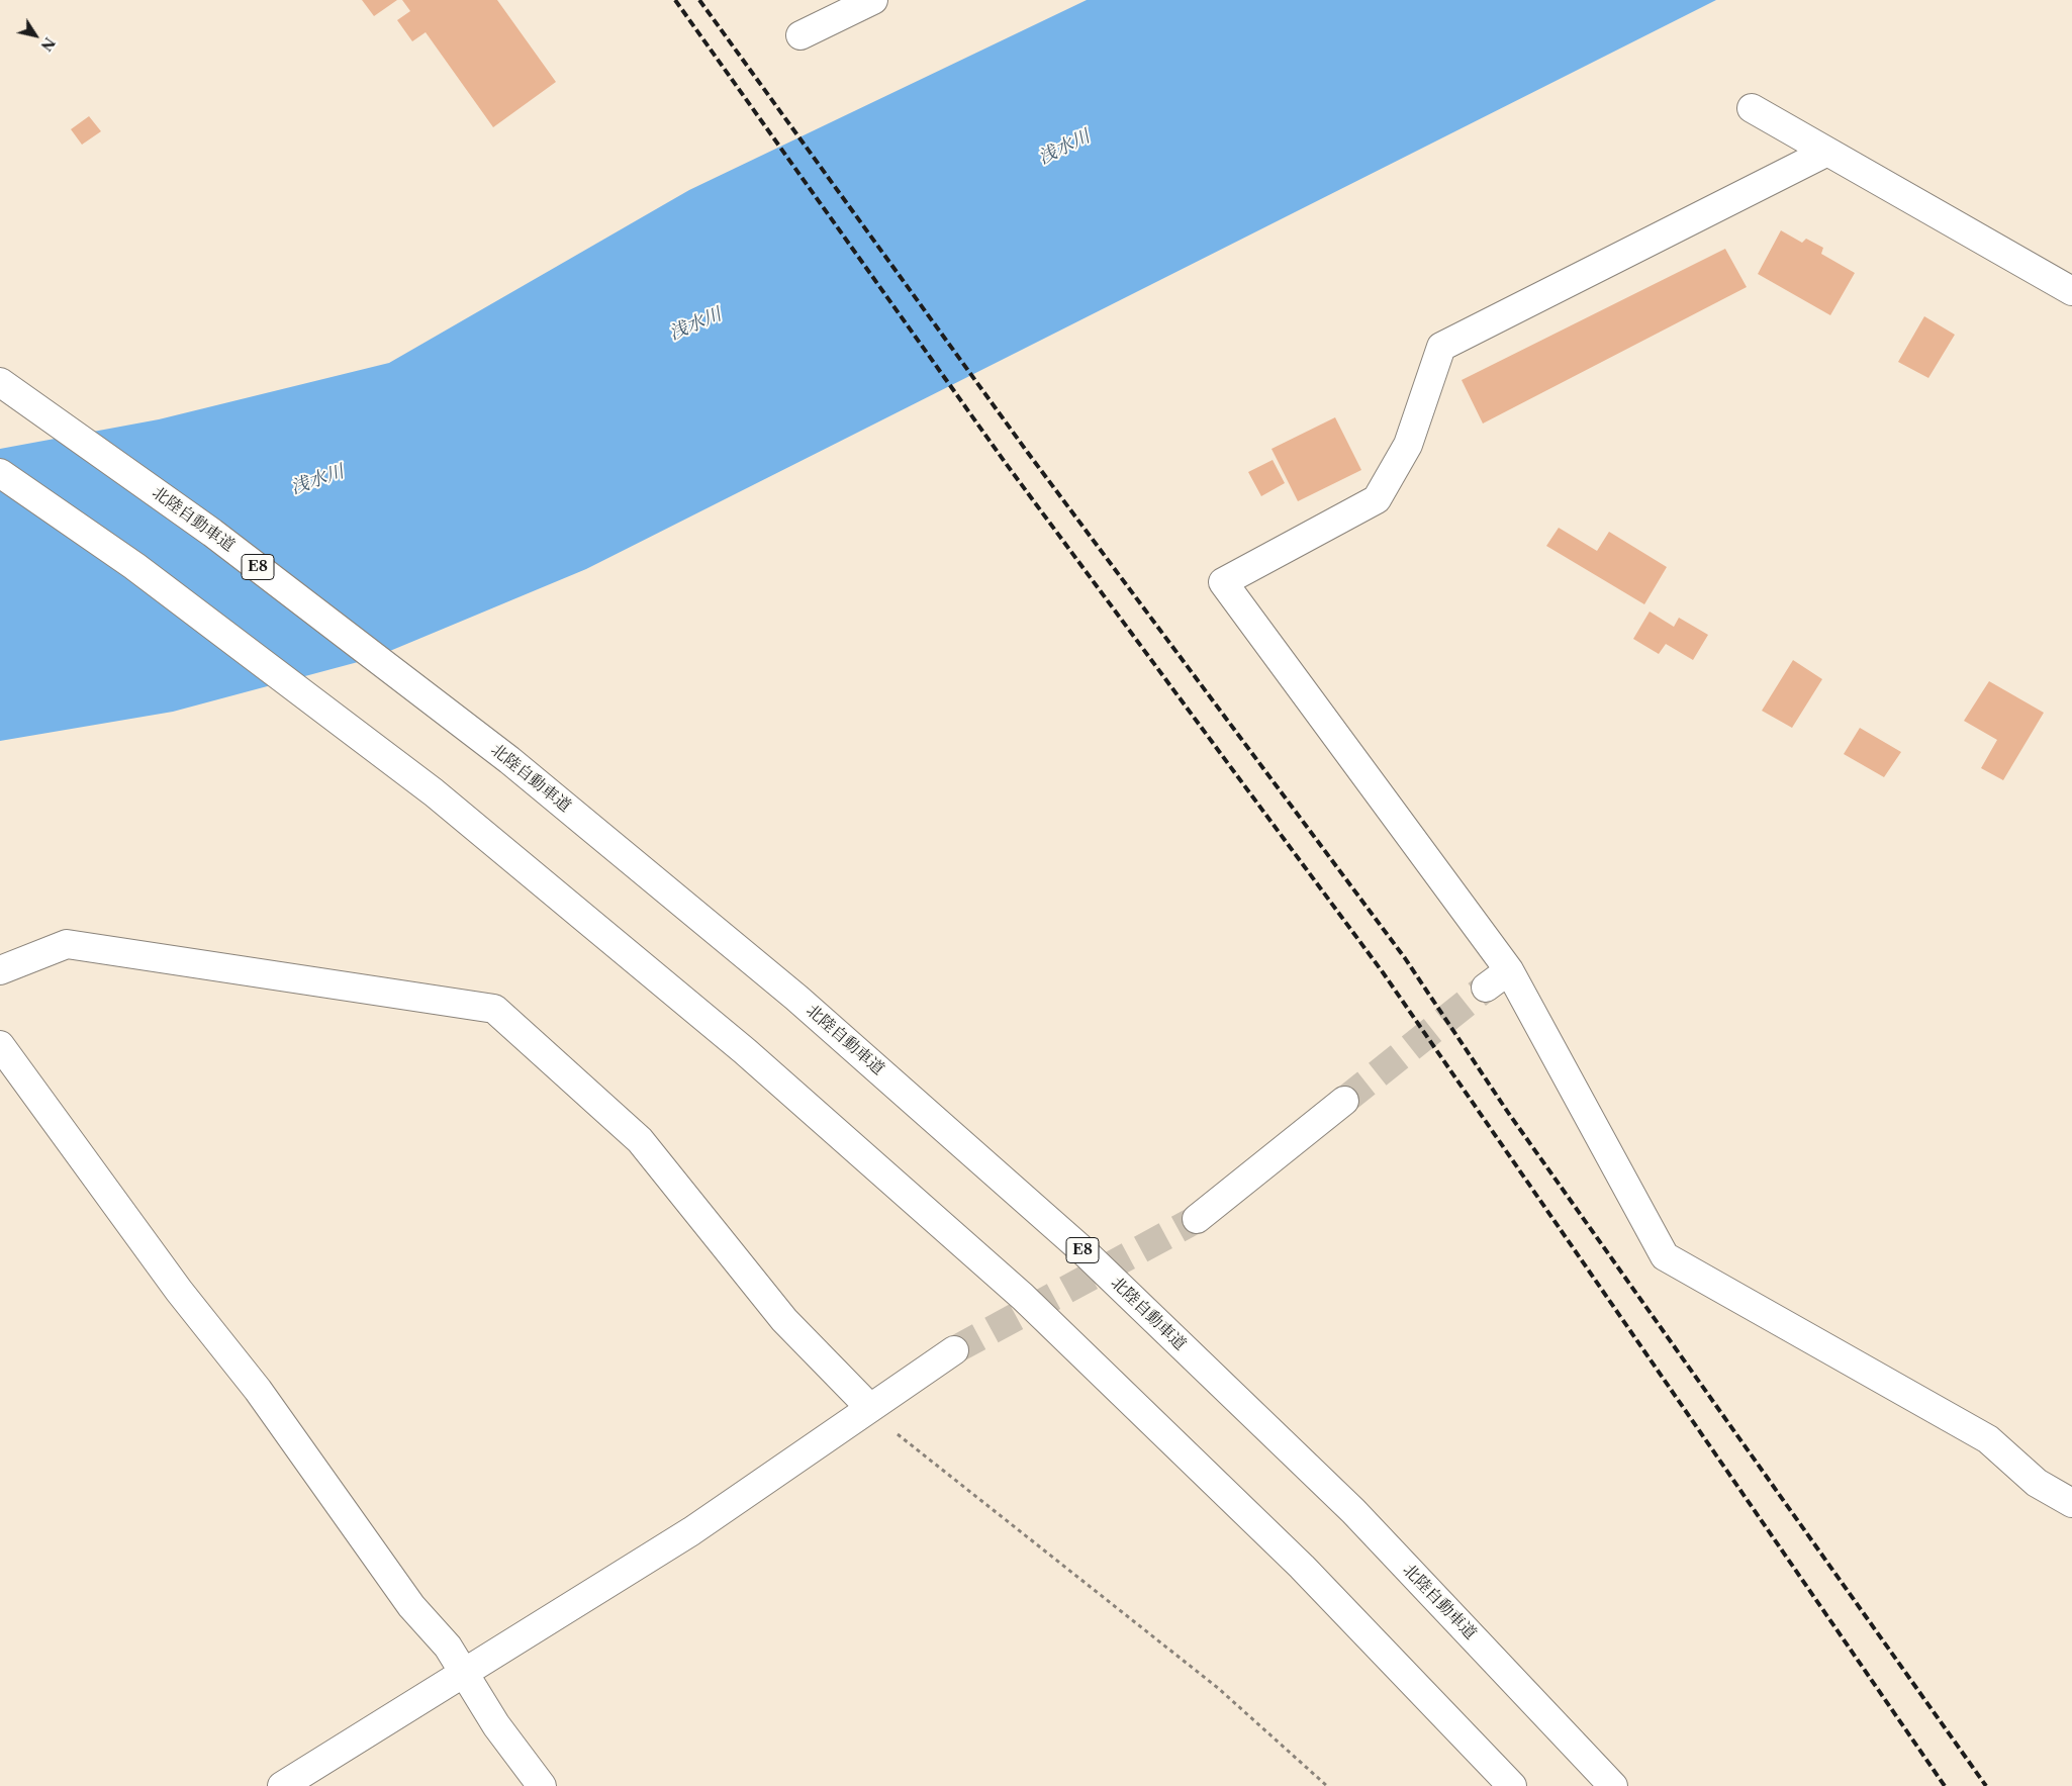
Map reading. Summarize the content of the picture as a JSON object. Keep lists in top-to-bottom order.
{
  "streets": {
    "main road": ["北陸自動車道", "E8"]
  },
  "water": ["浅水川"],
  "north": "bottom right"
}
